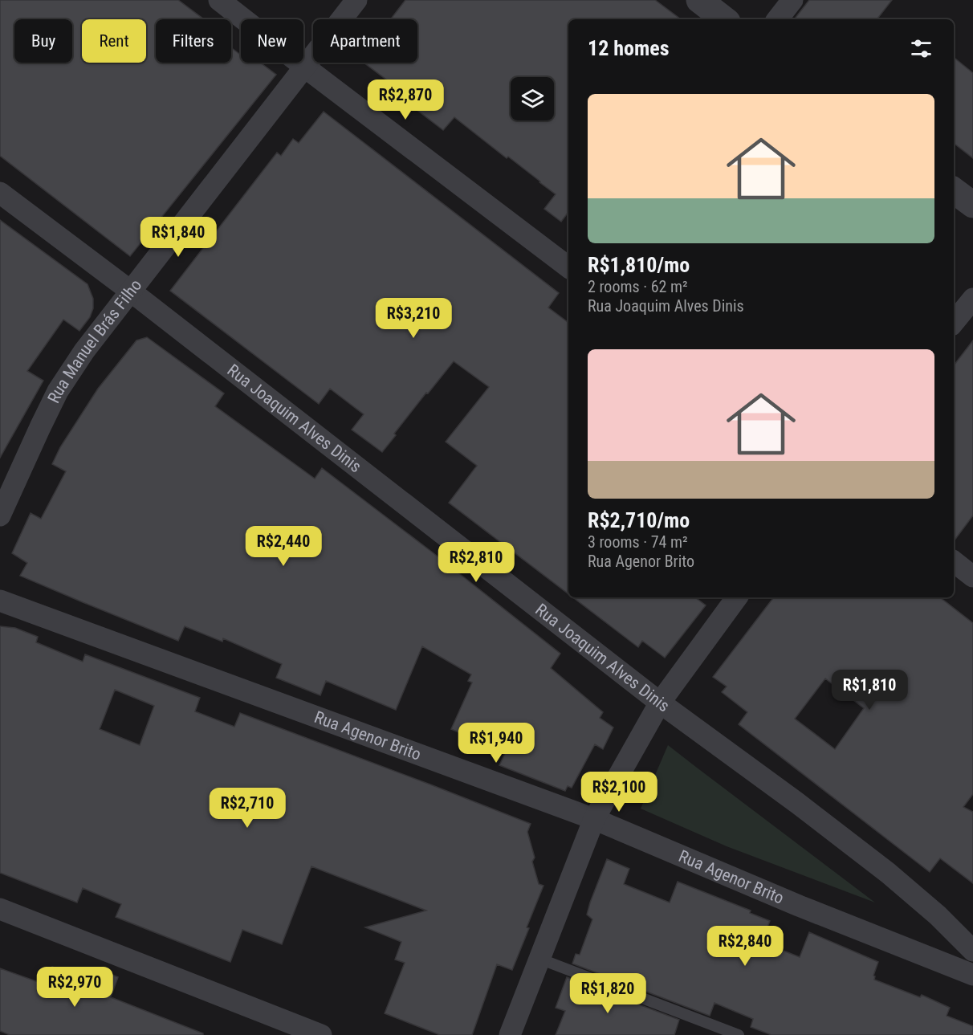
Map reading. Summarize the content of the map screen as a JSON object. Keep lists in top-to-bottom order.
{
  "streets": {
    "street": ["Rua Manuel Brás Filho", "Rua Joaquim Alves Dinis", "Rua Agenor Brito"]
  },
  "crossings": [
    ["Rua Manuel Brás Filho", "Rua Joaquim Alves Dinis"]
  ],
  "page": {
    "chip": [
      "Buy",
      "Rent",
      "Filters",
      "New",
      "Apartment"
    ],
    "heading": "12 homes",
    "list": [
      {
        "name": "R$1,810/mo",
        "note": "2 rooms · 62 m² · Rua Joaquim Alves Dinis"
      },
      {
        "name": "R$2,710/mo",
        "note": "3 rooms · 74 m² · Rua Agenor Brito"
      }
    ],
    "price": [
      "R$2,870",
      "R$1,840",
      "R$3,210",
      "R$2,440",
      "R$2,810",
      "R$1,810",
      "R$1,940",
      "R$2,100",
      "R$2,710",
      "R$2,840",
      "R$2,970",
      "R$1,820"
    ]
  }
}
